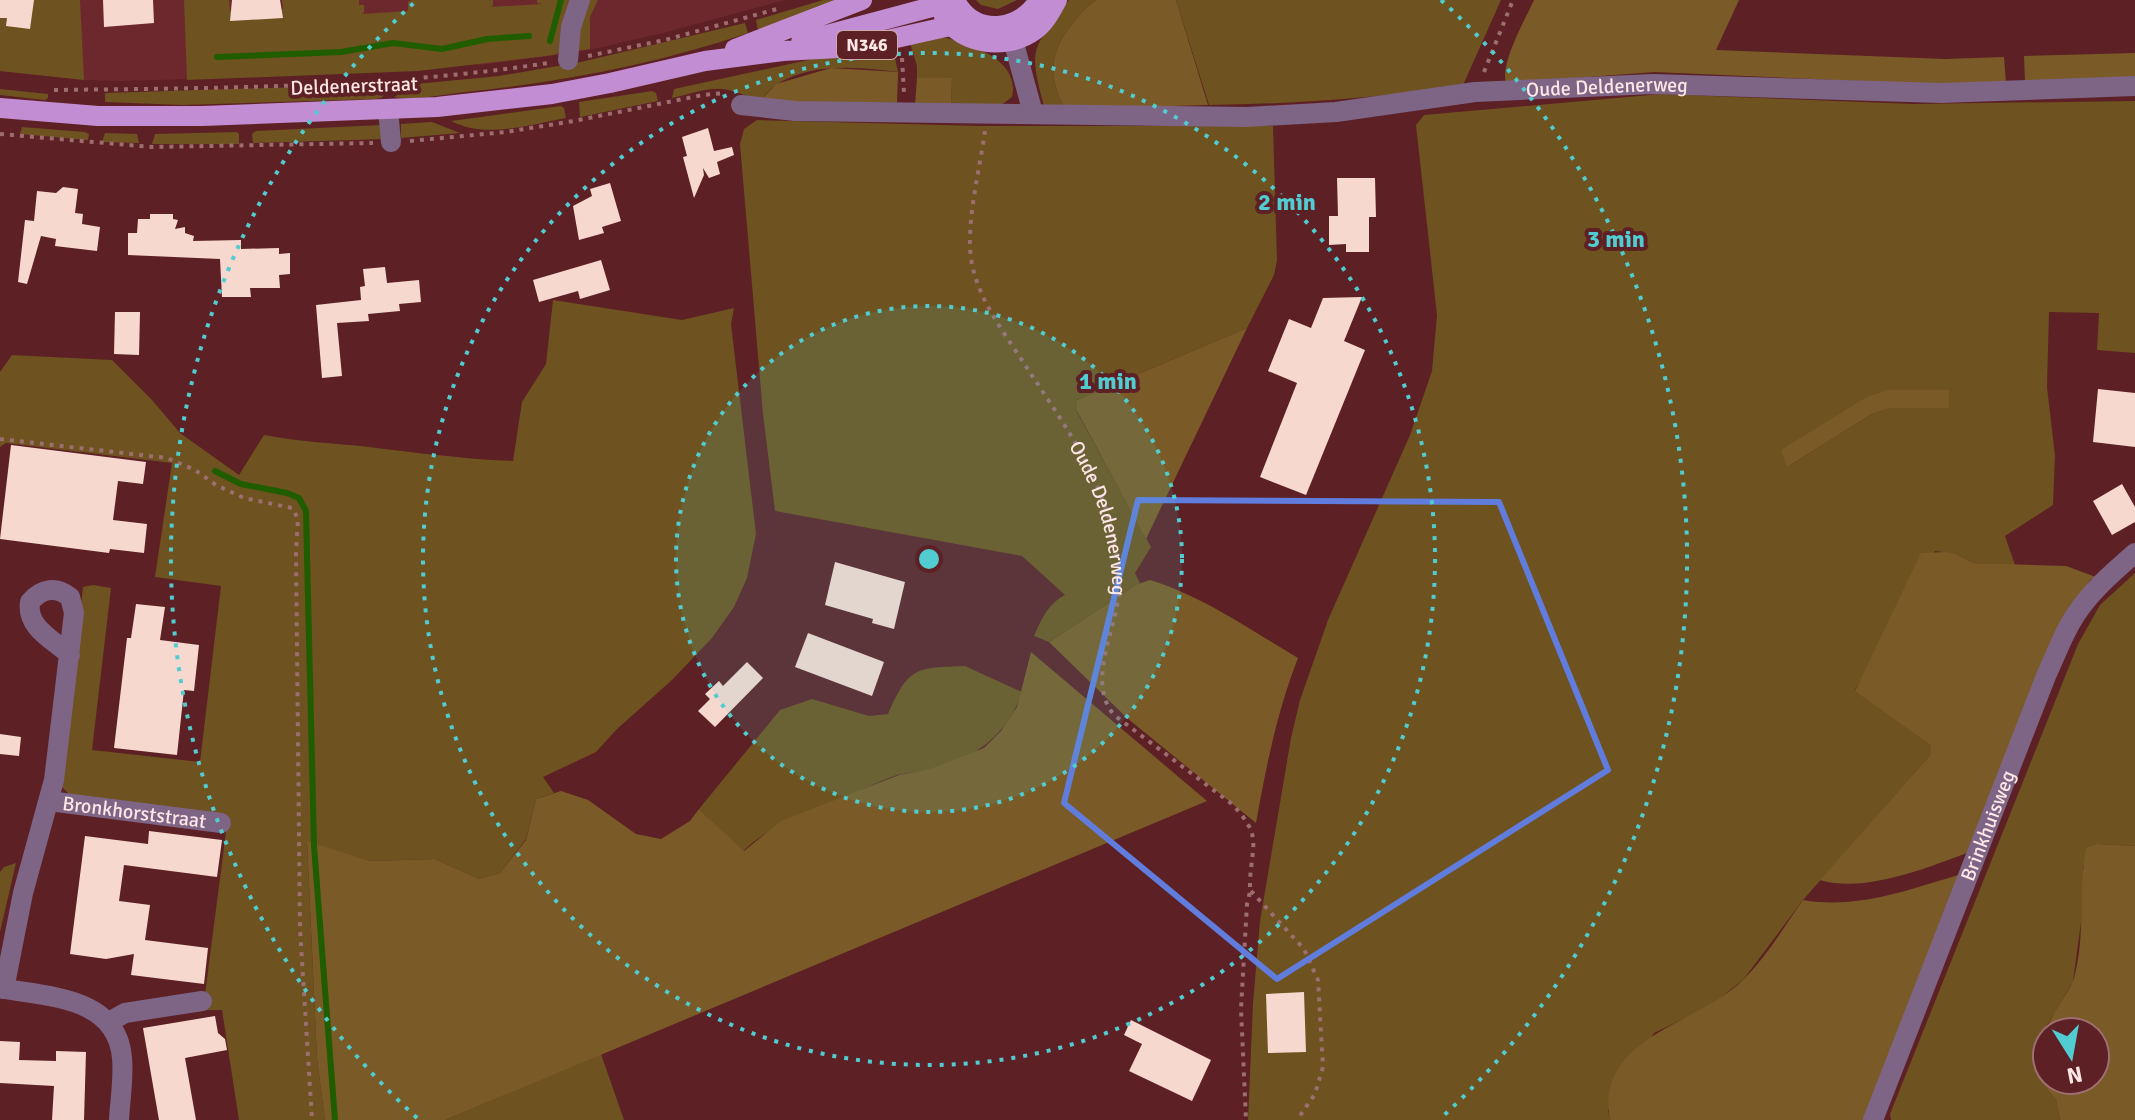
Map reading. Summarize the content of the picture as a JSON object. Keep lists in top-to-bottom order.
{
  "streets": {
    "main road": ["N346", "Deldenerstraat"],
    "street": ["Oude Deldenerweg", "Bronkhorststraat", "Brinkhuisweg"]
  },
  "north": "bottom",
  "rings": ["2 min", "3 min", "1 min"]
}
